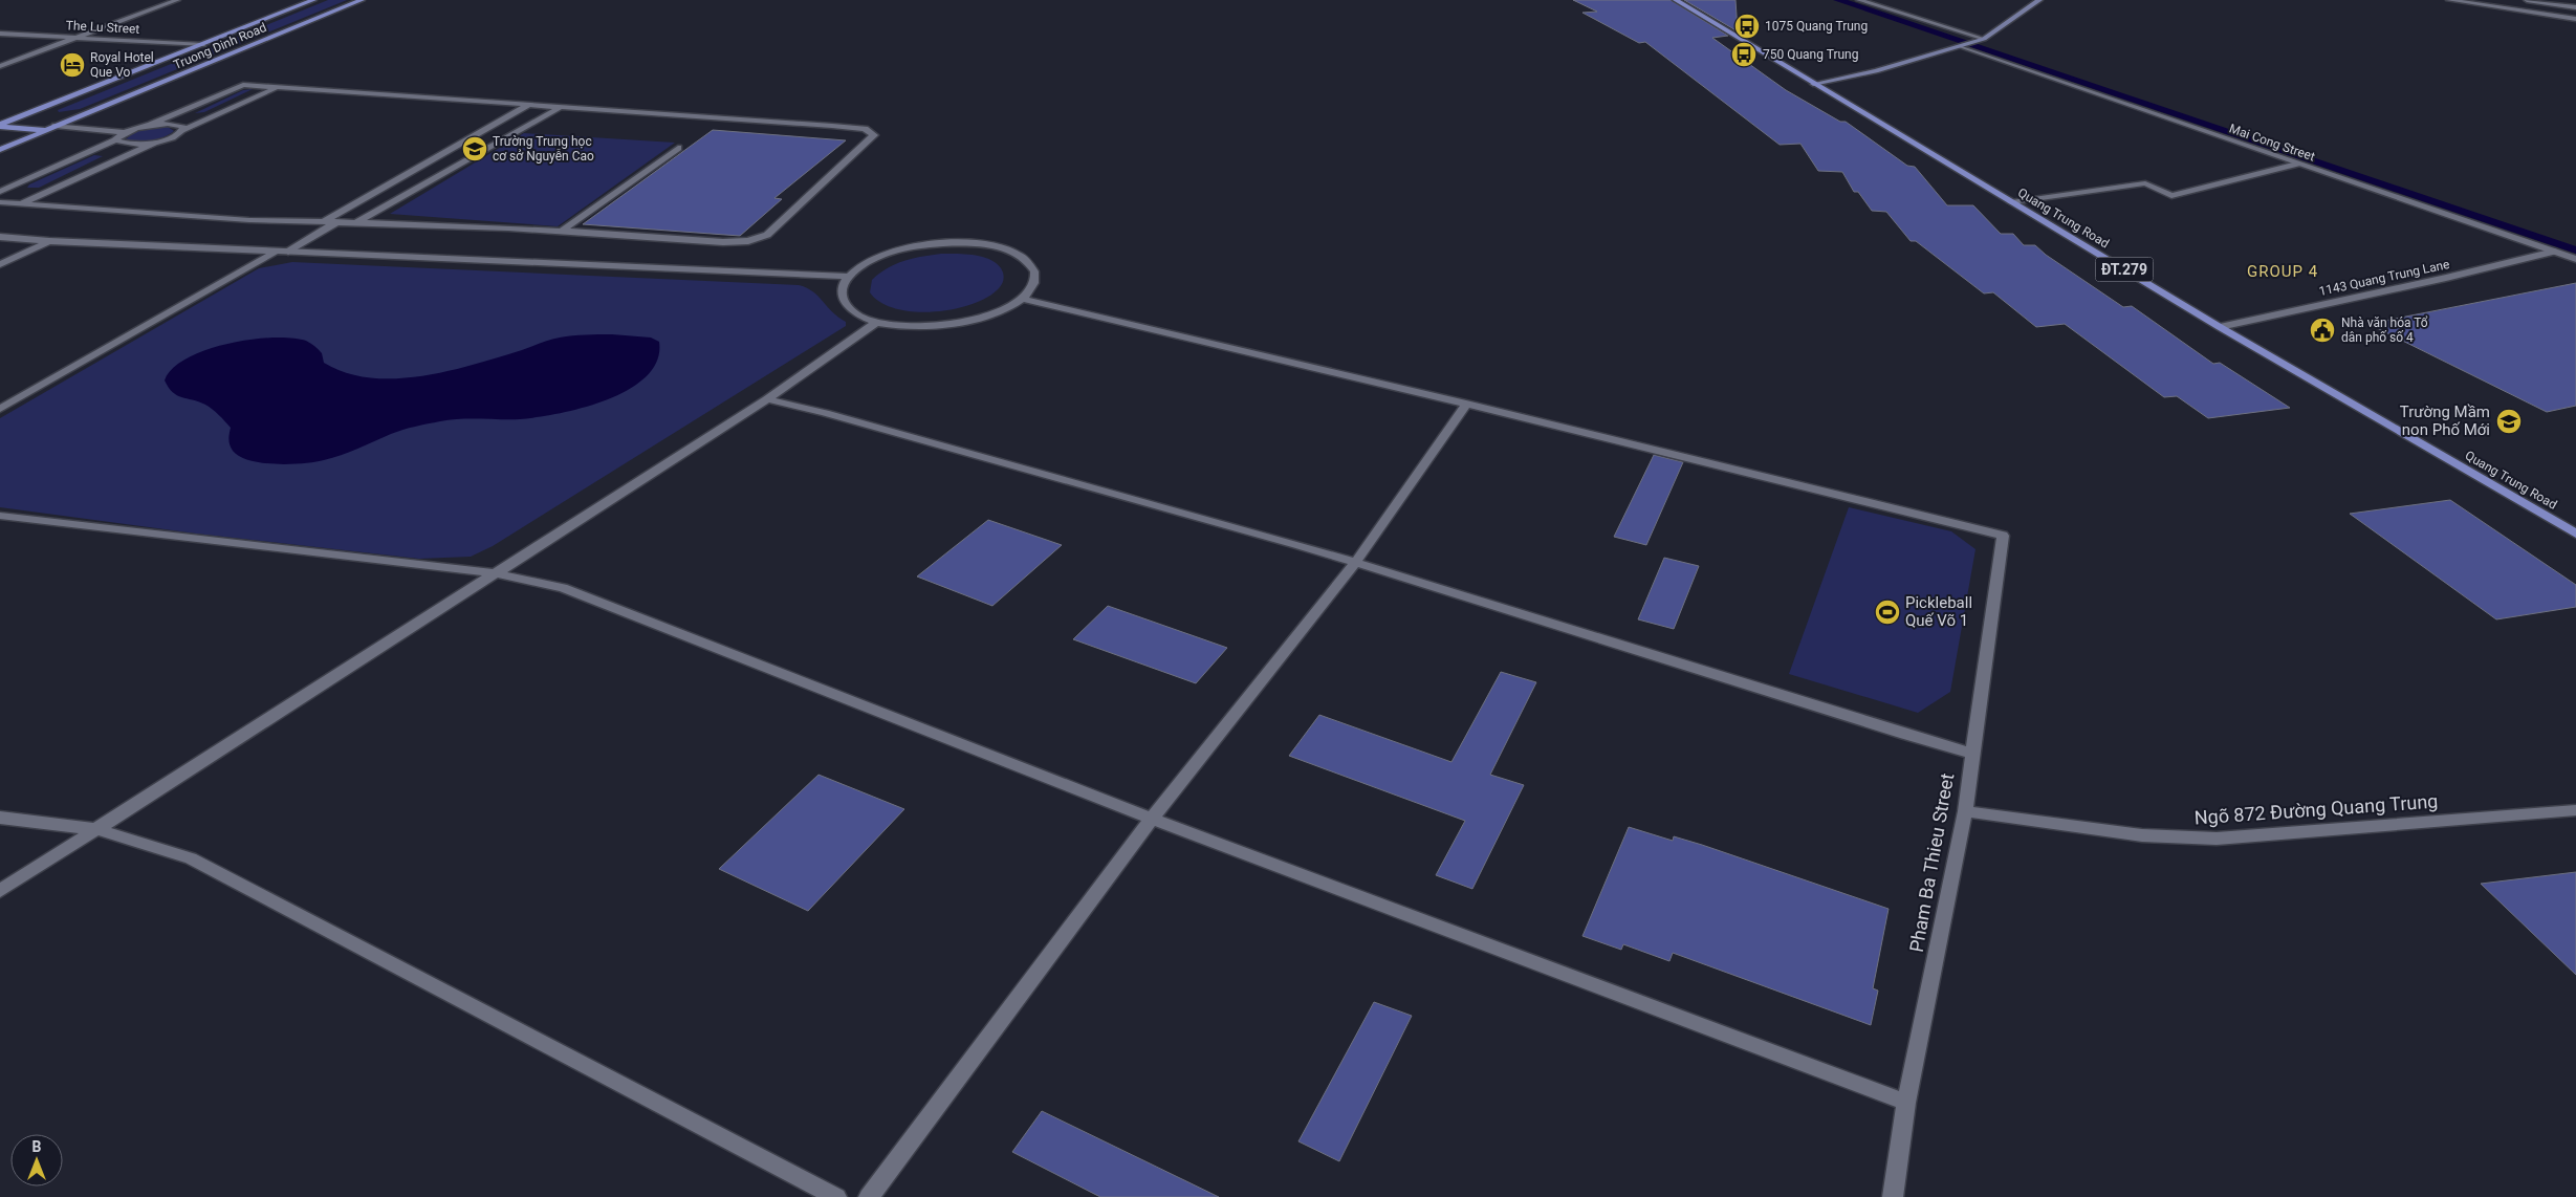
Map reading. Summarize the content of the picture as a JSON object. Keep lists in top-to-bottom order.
{
  "streets": {
    "main road": ["Truong Dinh Road", "Quang Trung Road", "ĐT.279"],
    "street": [
      "The Lu Street",
      "Mai Cong Street",
      "1143 Quang Trung Lane",
      "Ngõ 872 Đường Quang Trung",
      "Pham Ba Thieu Street"
    ]
  },
  "crossings": [
    ["The Lu Street", "Truong Dinh Road"],
    ["Mai Cong Street", "1143 Quang Trung Lane"],
    ["Quang Trung Road", "1143 Quang Trung Lane"],
    ["Ngõ 872 Đường Quang Trung", "Pham Ba Thieu Street"]
  ],
  "districts": ["GROUP 4"],
  "places": {
    "bus stop": ["1075 Quang Trung", "750 Quang Trung"],
    "hotel": ["Royal Hotel Que Vo"],
    "school or university": ["Trường Trung học cơ sở Nguyễn Cao", "Trường Mầm non Phố Mới"],
    "public building": ["Nhà văn hóa Tổ dân phố số 4"],
    "sports": ["Pickleball Quế Võ 1"]
  },
  "north": "top"
}
